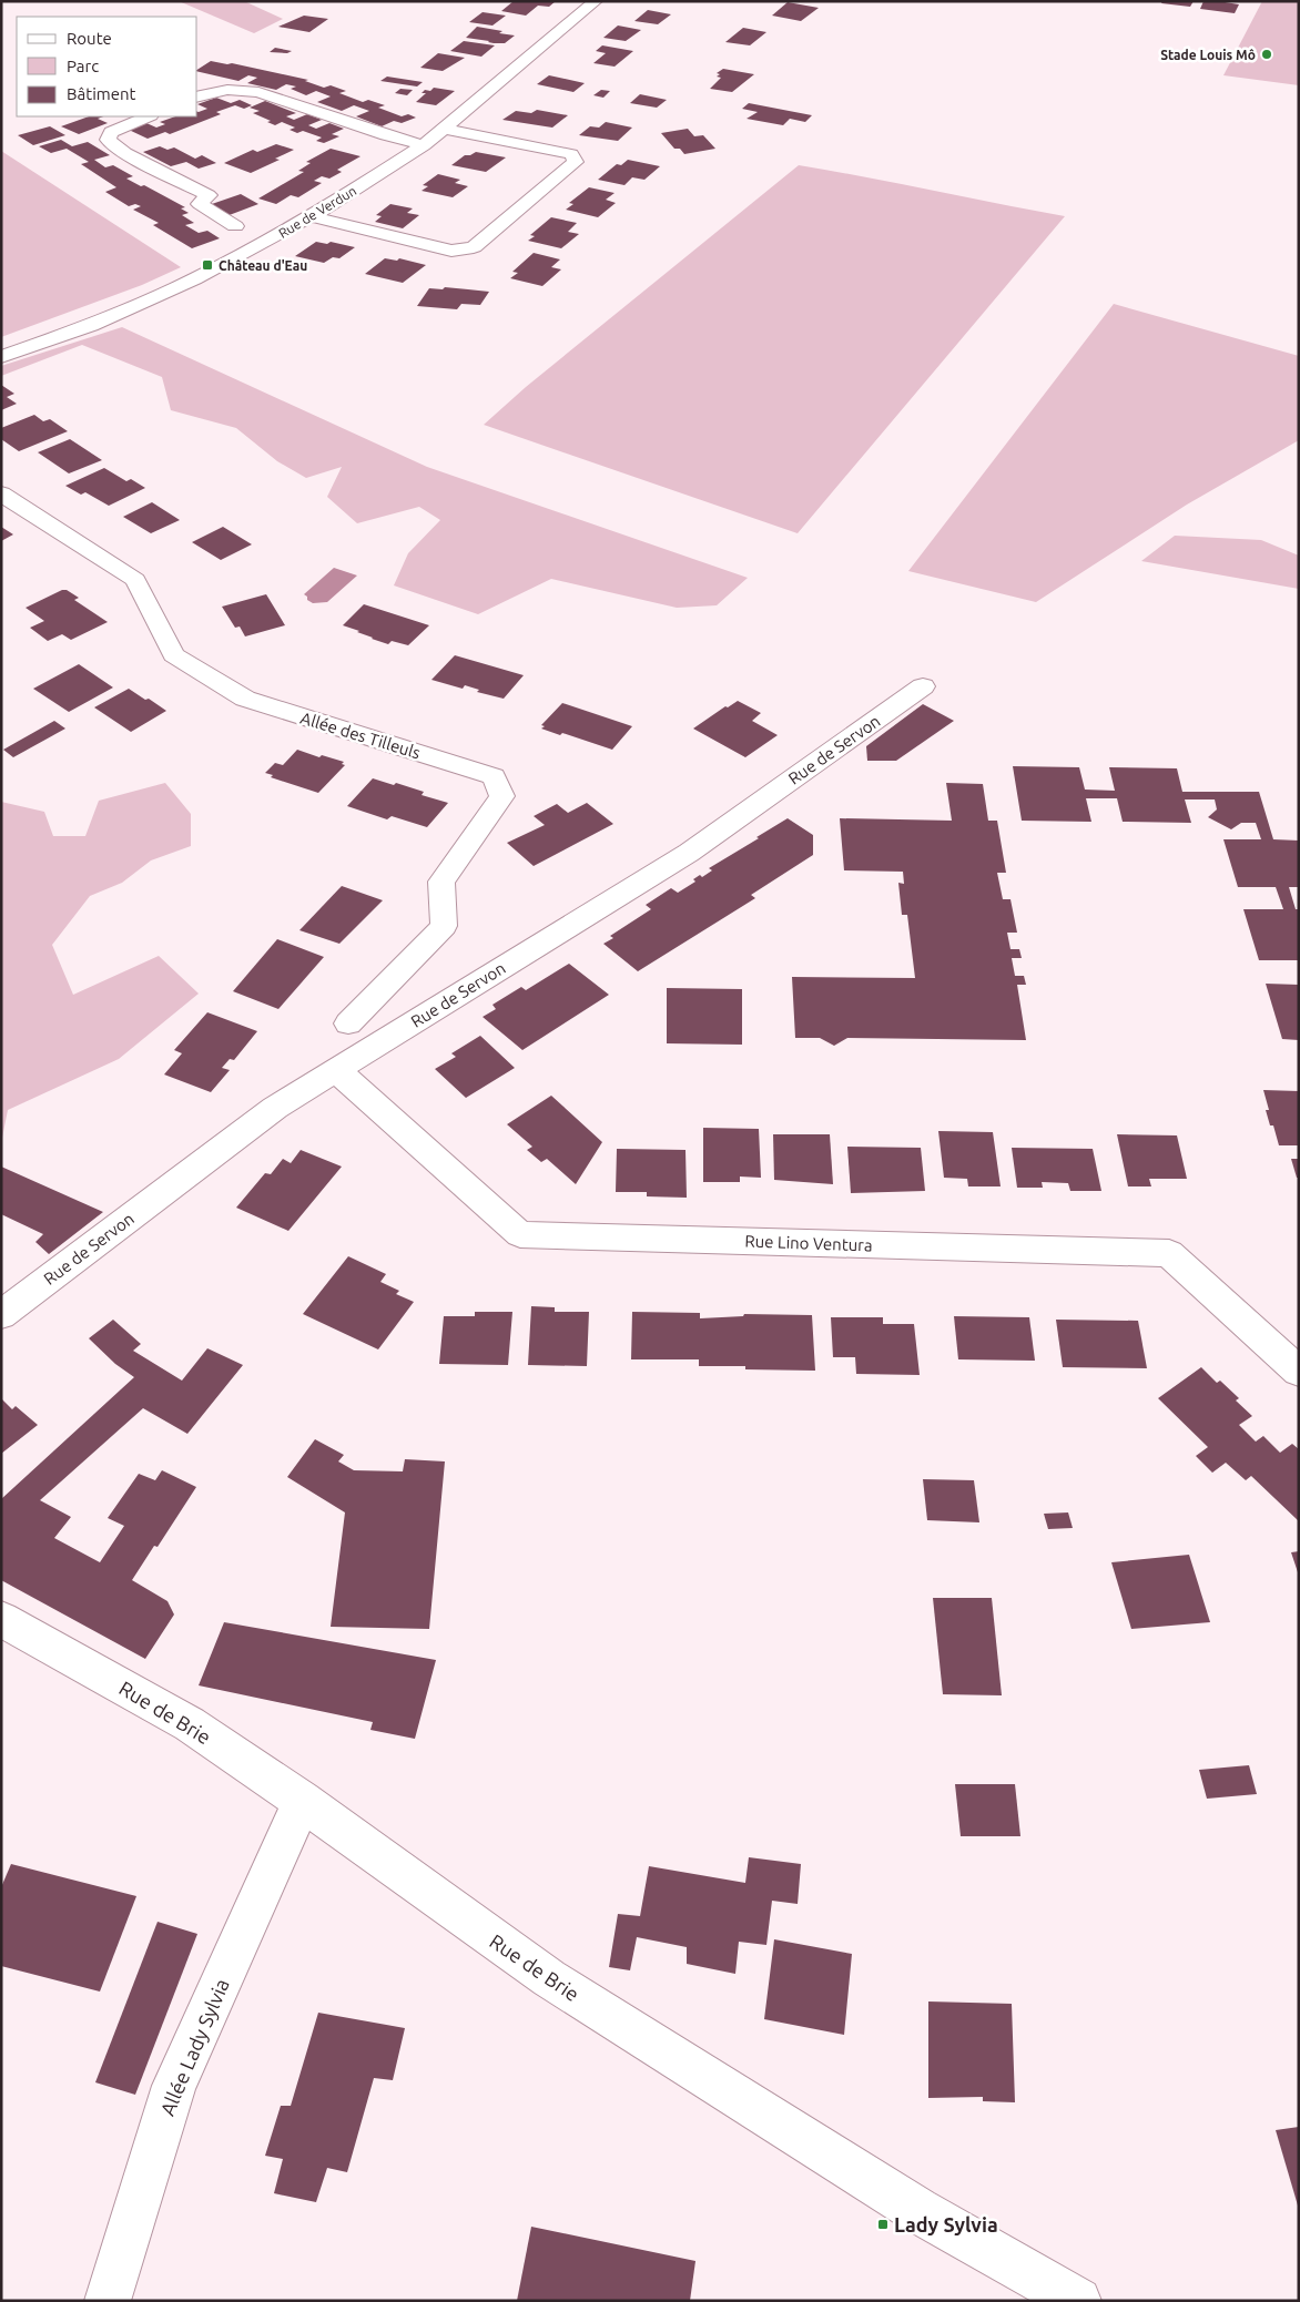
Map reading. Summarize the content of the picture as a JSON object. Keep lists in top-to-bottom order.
{
  "streets": {
    "street": [
      "Rue de Verdun",
      "Allée des Tilleuls",
      "Rue de Servon",
      "Rue Lino Ventura",
      "Rue de Brie",
      "Allée Lady Sylvia"
    ]
  },
  "crossings": [
    ["Rue de Servon", "Rue Lino Ventura"],
    ["Rue de Brie", "Allée Lady Sylvia"]
  ],
  "places": {
    "other": ["Stade Louis Mô"],
    "transit": ["Château d'Eau", "Lady Sylvia"]
  },
  "legend": ["Route", "Parc", "Bâtiment"]
}
